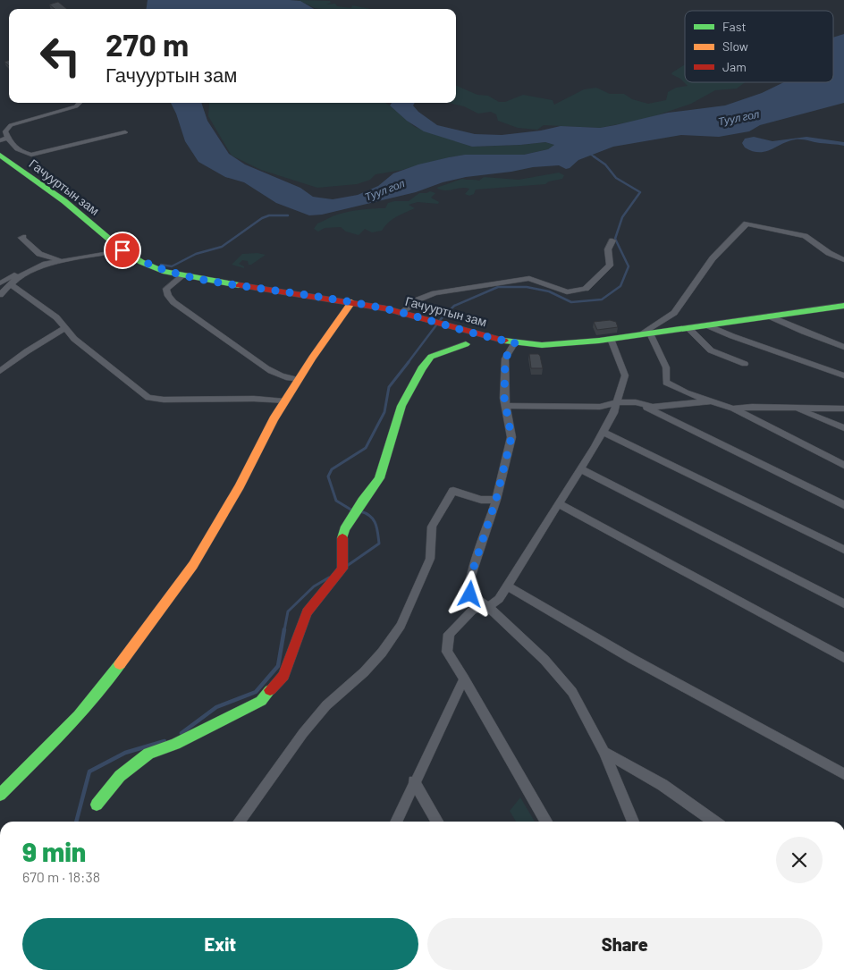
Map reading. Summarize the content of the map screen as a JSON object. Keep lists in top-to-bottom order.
{
  "streets": {
    "street": ["Гачууртын зам"]
  },
  "water": ["Туул гол"],
  "legend": ["Fast", "Slow", "Jam"],
  "page": {
    "turn": ["270 m", "Гачууртын зам"],
    "heading": ["9 min", "670 m · 18:38"],
    "buttons": ["Exit", "Share"]
  }
}
